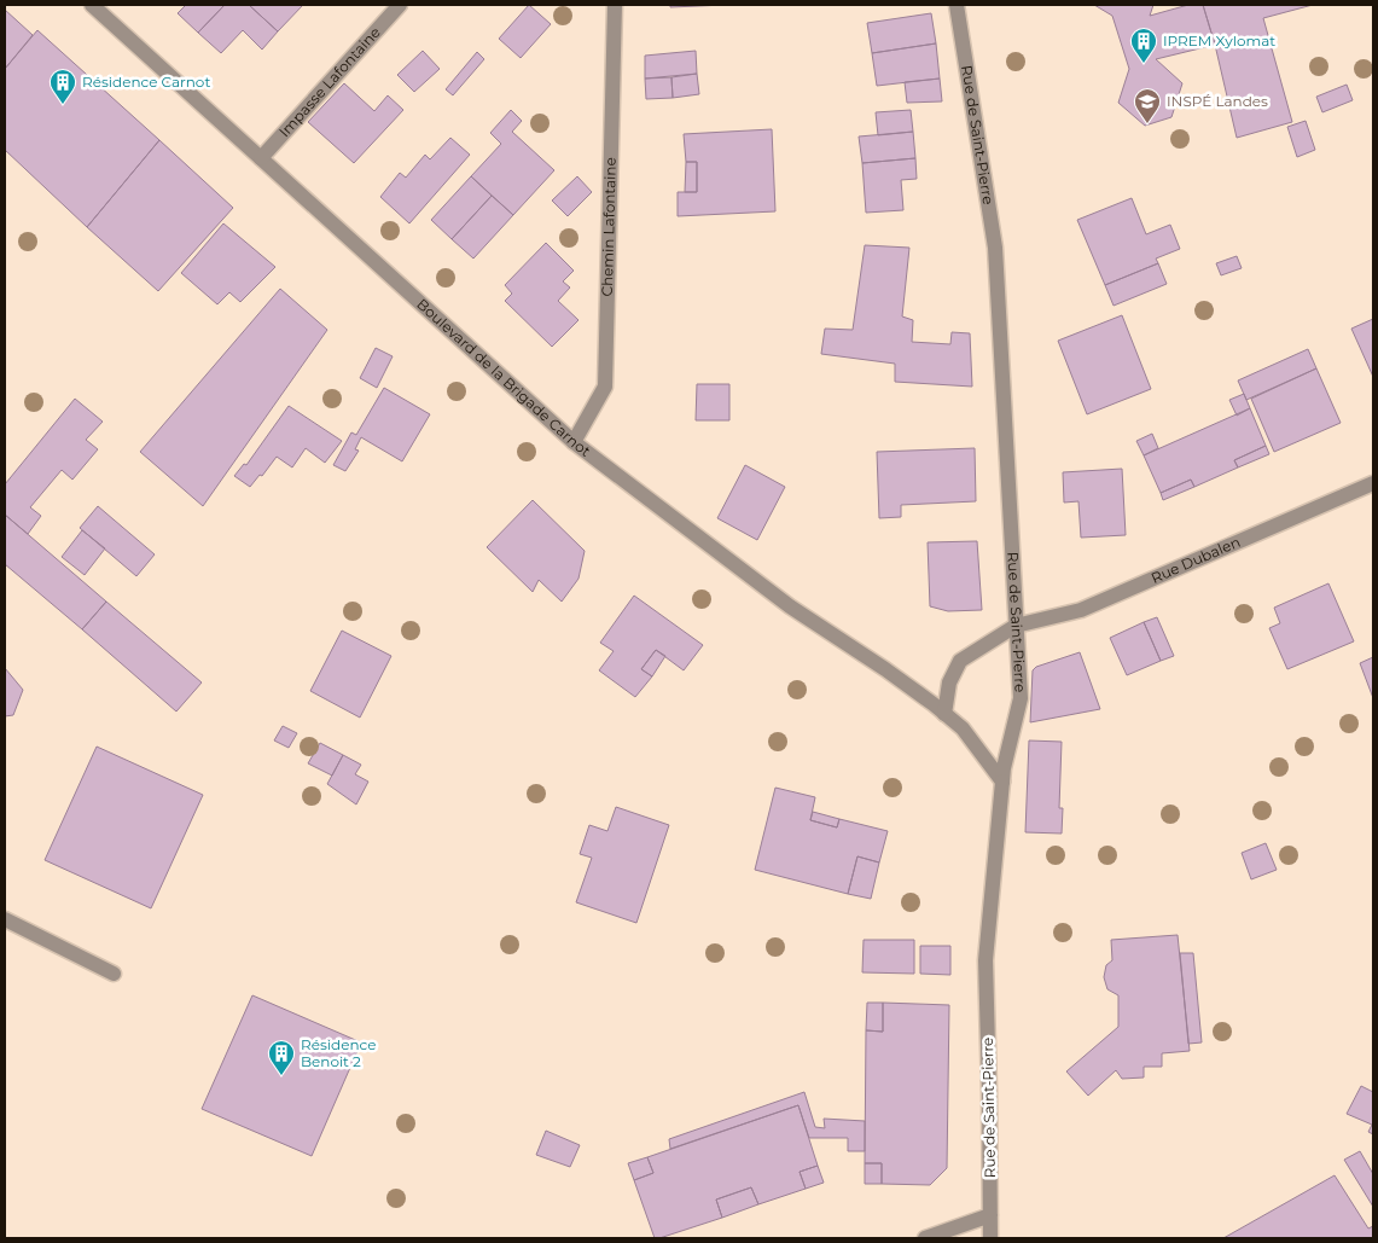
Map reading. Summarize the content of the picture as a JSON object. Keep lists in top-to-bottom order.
{
  "streets": {
    "street": [
      "Impasse Lafontaine",
      "Rue de Saint-Pierre",
      "Chemin Lafontaine",
      "Boulevard de la Brigade Carnot",
      "Rue Dubalen"
    ]
  },
  "crossings": [
    ["Impasse Lafontaine", "Boulevard de la Brigade Carnot"],
    ["Rue de Saint-Pierre", "Boulevard de la Brigade Carnot"],
    ["Rue de Saint-Pierre", "Rue Dubalen"],
    ["Chemin Lafontaine", "Boulevard de la Brigade Carnot"]
  ],
  "places": {
    "building": ["IPREM Xylomat", "Résidence Carnot", "Résidence Benoit 2"],
    "school or university": ["INSPÉ Landes"]
  }
}
